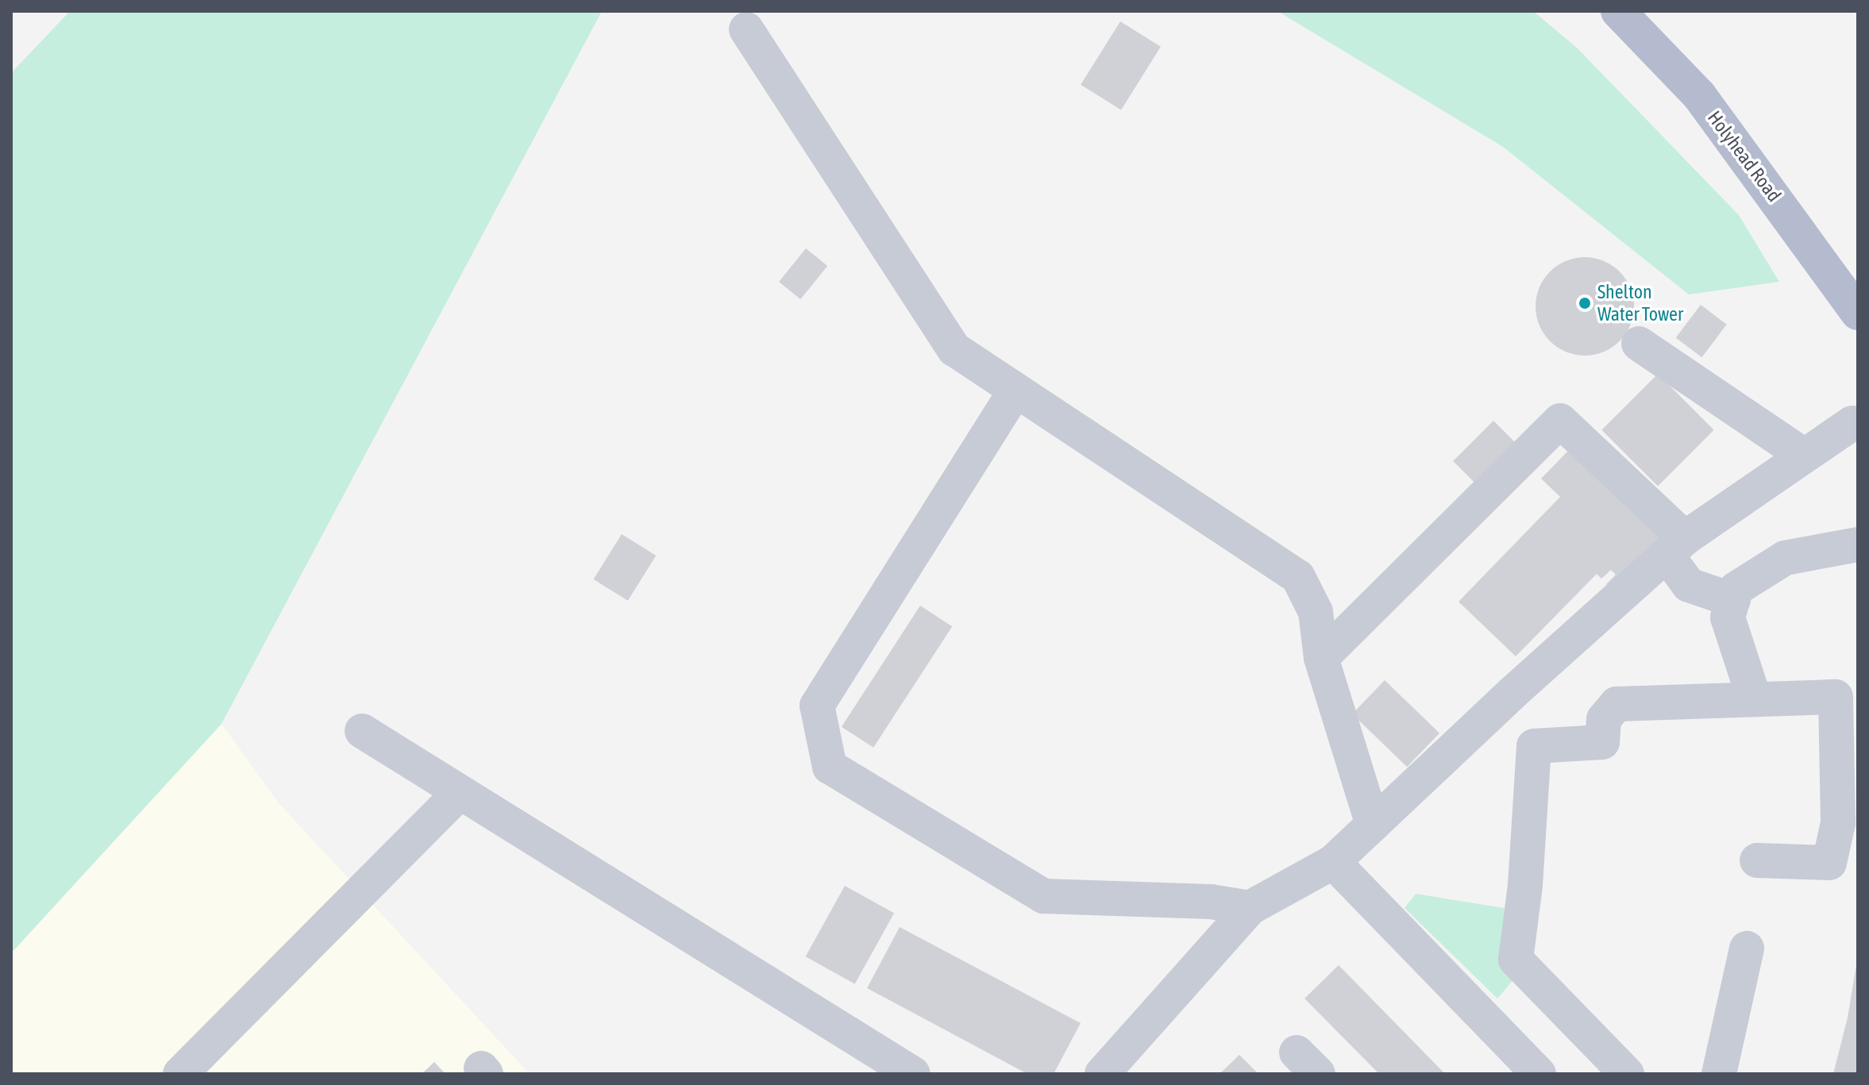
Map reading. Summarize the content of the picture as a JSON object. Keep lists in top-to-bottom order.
{
  "streets": {
    "main road": ["Holyhead Road"]
  },
  "places": ["Shelton Water Tower"]
}
